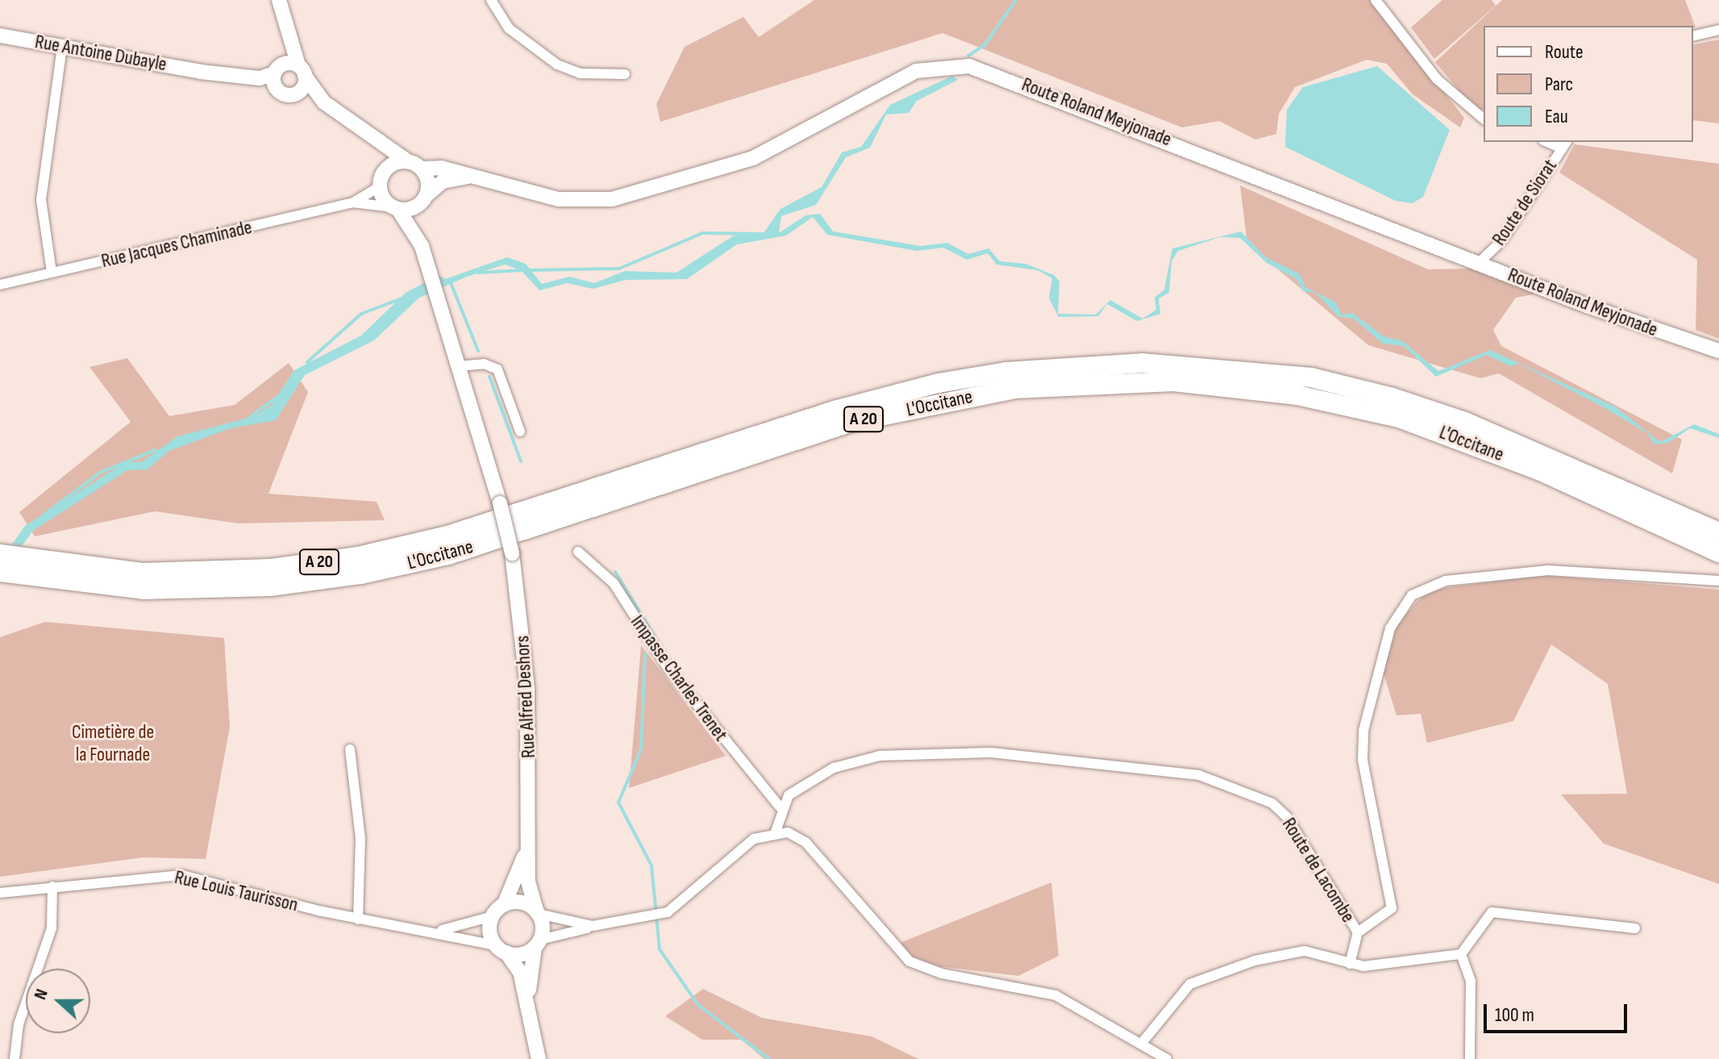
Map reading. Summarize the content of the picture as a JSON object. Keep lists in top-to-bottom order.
{
  "streets": {
    "highway": ["L'Occitane", "A 20"],
    "main road": ["Rue Antoine Dubayle", "Route Roland Meyjonade", "Rue Alfred Deshors"],
    "street": [
      "Route de Siorat",
      "Rue Jacques Chaminade",
      "Impasse Charles Trenet",
      "Route de Lacombe",
      "Rue Louis Taurisson"
    ]
  },
  "crossings": [
    ["Rue Antoine Dubayle", "Route Roland Meyjonade"],
    ["Rue Antoine Dubayle", "Rue Jacques Chaminade"],
    ["Route Roland Meyjonade", "Route de Siorat"],
    ["Impasse Charles Trenet", "Route de Lacombe"]
  ],
  "parks": ["Cimetière de la Fournade"],
  "legend": ["Route", "Parc", "Eau"],
  "scale_bar": "100 m",
  "north": "left"
}
